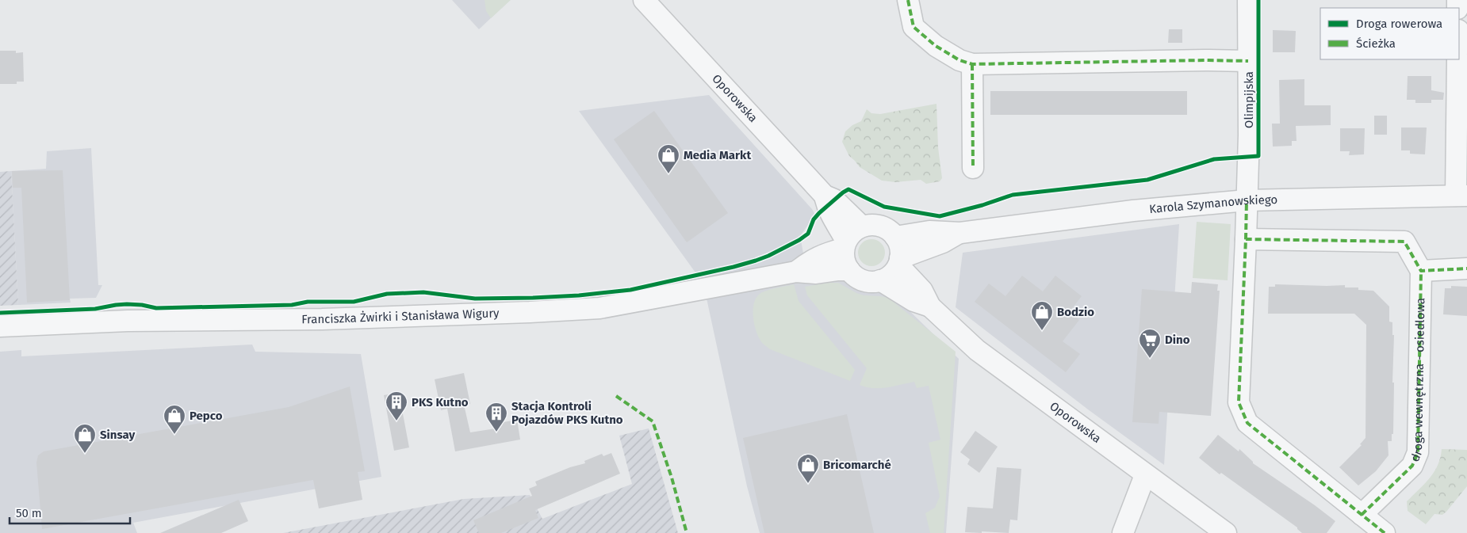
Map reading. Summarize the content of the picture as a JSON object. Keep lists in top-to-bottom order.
{
  "streets": {
    "street": [
      "Oporowska",
      "Olimpijska",
      "Karola Szymanowskiego",
      "Franciszka Żwirki i Stanisława Wigury",
      "droga wewnętrzna - osiedlowa"
    ]
  },
  "crossings": [
    ["Oporowska", "Karola Szymanowskiego"],
    ["Oporowska", "Franciszka Żwirki i Stanisława Wigury"],
    ["Olimpijska", "Karola Szymanowskiego"],
    ["Olimpijska", "droga wewnętrzna - osiedlowa"],
    ["Karola Szymanowskiego", "Franciszka Żwirki i Stanisława Wigury"]
  ],
  "places": {
    "shop": [
      "Media Markt",
      "Bodzio",
      "Pepco",
      "Sinsay",
      "Bricomarché"
    ],
    "supermarket": ["Dino"],
    "building": ["PKS Kutno", "Stacja Kontroli Pojazdów PKS Kutno"]
  },
  "legend": ["Droga rowerowa", "Ścieżka"],
  "scale_bar": "50 m"
}
